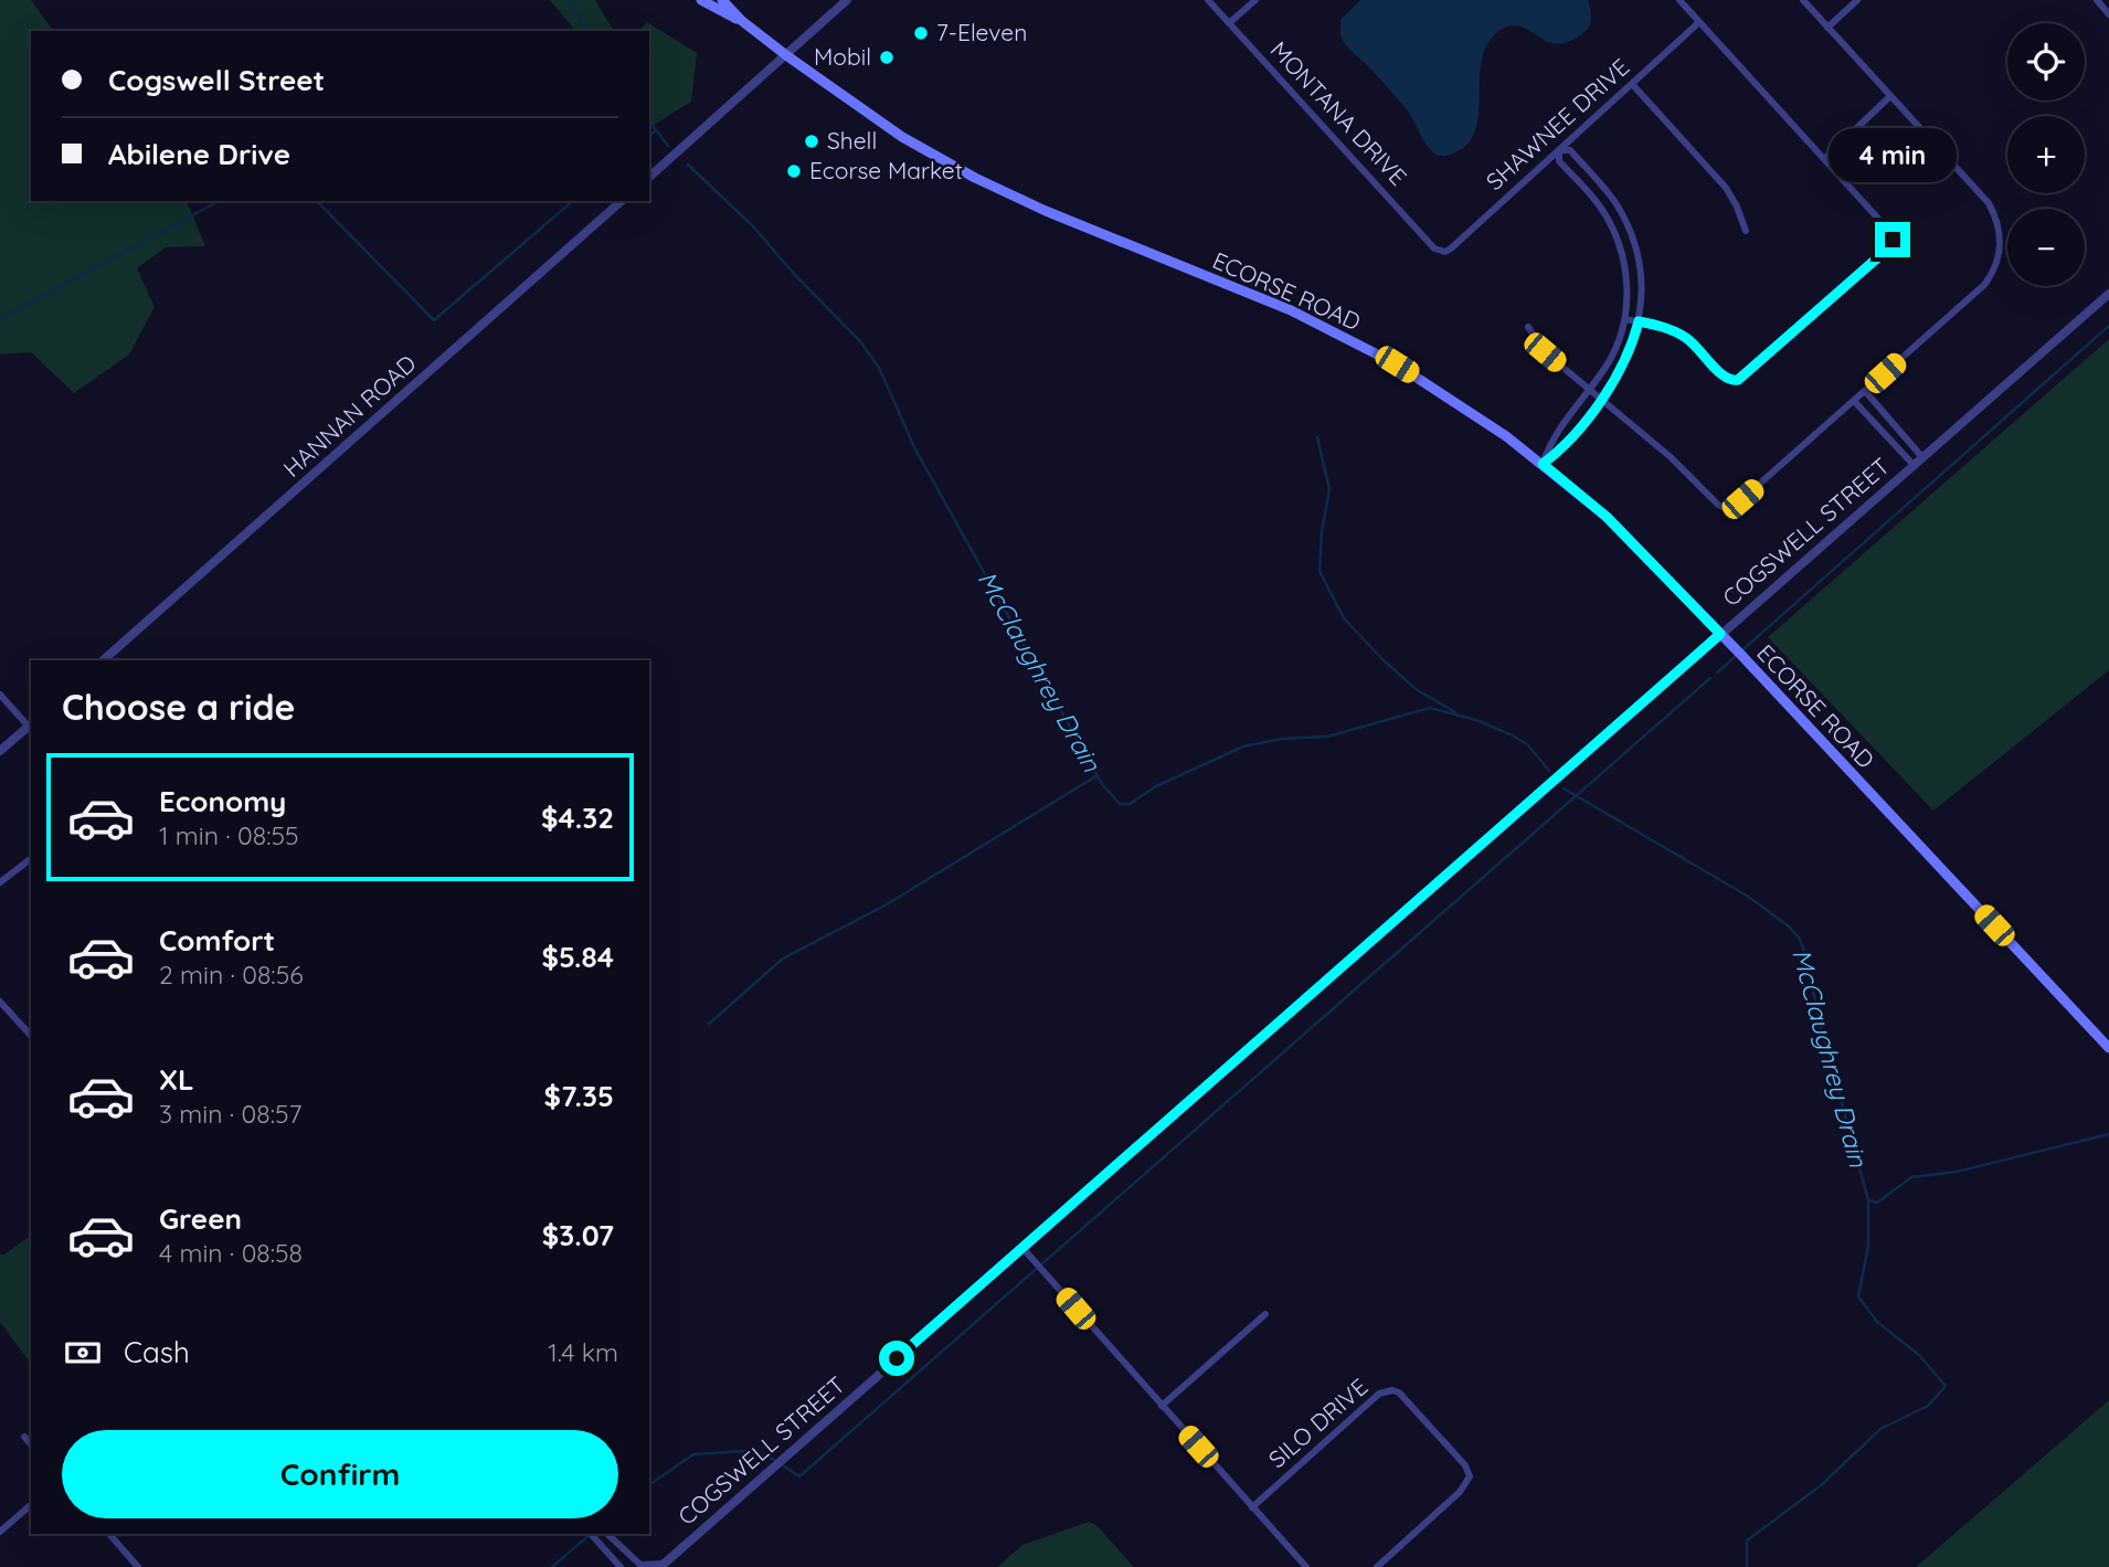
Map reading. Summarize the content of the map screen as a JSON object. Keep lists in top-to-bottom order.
{
  "streets": {
    "main road": ["ECORSE ROAD"],
    "street": [
      "MONTANA DRIVE",
      "SHAWNEE DRIVE",
      "HANNAN ROAD",
      "COGSWELL STREET",
      "SILO DRIVE"
    ]
  },
  "crossings": [
    ["MONTANA DRIVE", "SHAWNEE DRIVE"],
    ["ECORSE ROAD", "COGSWELL STREET"]
  ],
  "water": ["McClaughrey Drain"],
  "places": [
    "7-Eleven",
    "Mobil",
    "Shell",
    "Ecorse Market"
  ],
  "page": {
    "map_buttons": ["+", "−"],
    "banner": ["Cogswell Street", "Abilene Drive"],
    "bubble": "4 min",
    "heading": "Choose a ride",
    "list": [
      {
        "name": "Economy",
        "note": "1 min · 08:55",
        "value": "$4.32"
      },
      {
        "name": "Comfort",
        "note": "2 min · 08:56",
        "value": "$5.84"
      },
      {
        "name": "XL",
        "note": "3 min · 08:57",
        "value": "$7.35"
      },
      {
        "name": "Green",
        "note": "4 min · 08:58",
        "value": "$3.07"
      }
    ],
    "pay": ["Cash", "1.4 km"],
    "buttons": "Confirm"
  }
}
